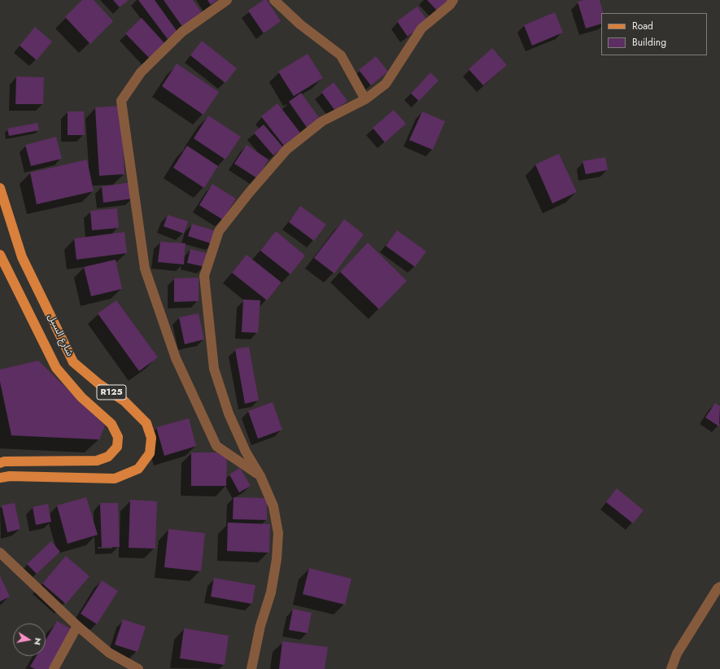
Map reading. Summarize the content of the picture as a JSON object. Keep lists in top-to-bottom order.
{
  "streets": {
    "main road": ["شارع السبل", "R125"]
  },
  "legend": ["Road", "Building"],
  "north": "right"
}
